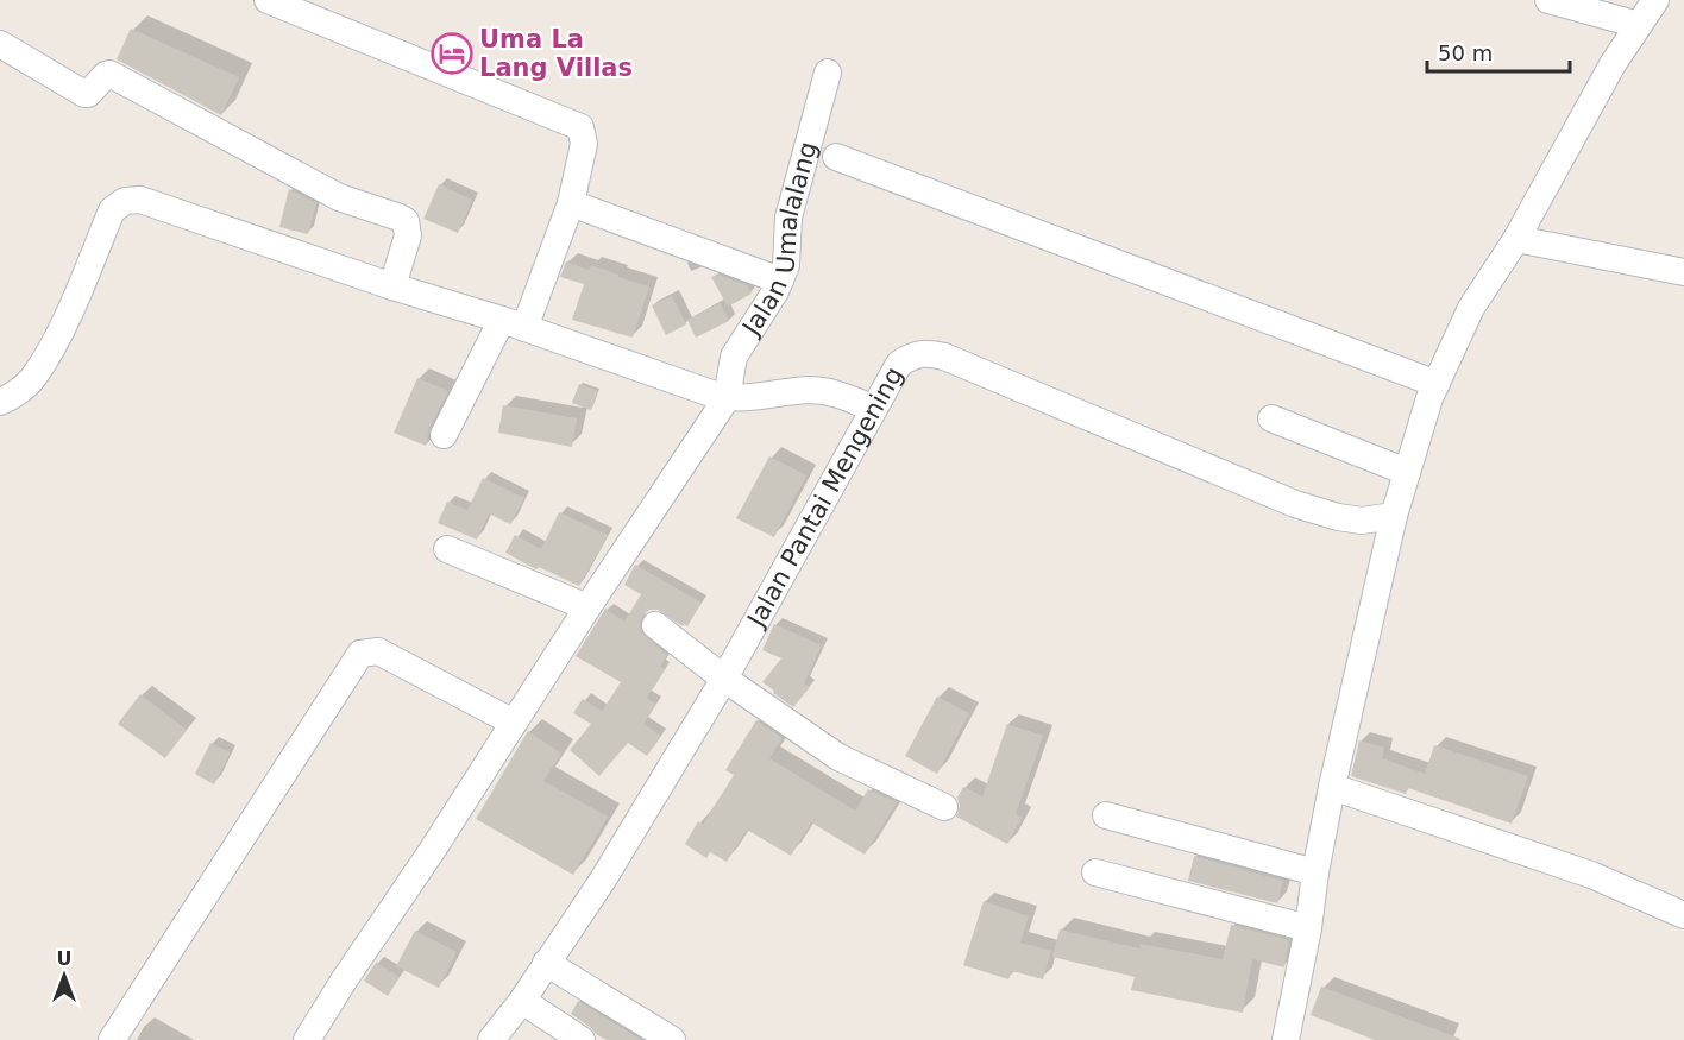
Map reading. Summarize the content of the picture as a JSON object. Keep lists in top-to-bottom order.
{
  "streets": {
    "street": ["Jalan Umalalang", "Jalan Pantai Mengening"]
  },
  "places": {
    "hotel": ["Uma La Lang Villas"]
  },
  "scale_bar": "50 m",
  "north": "top"
}
